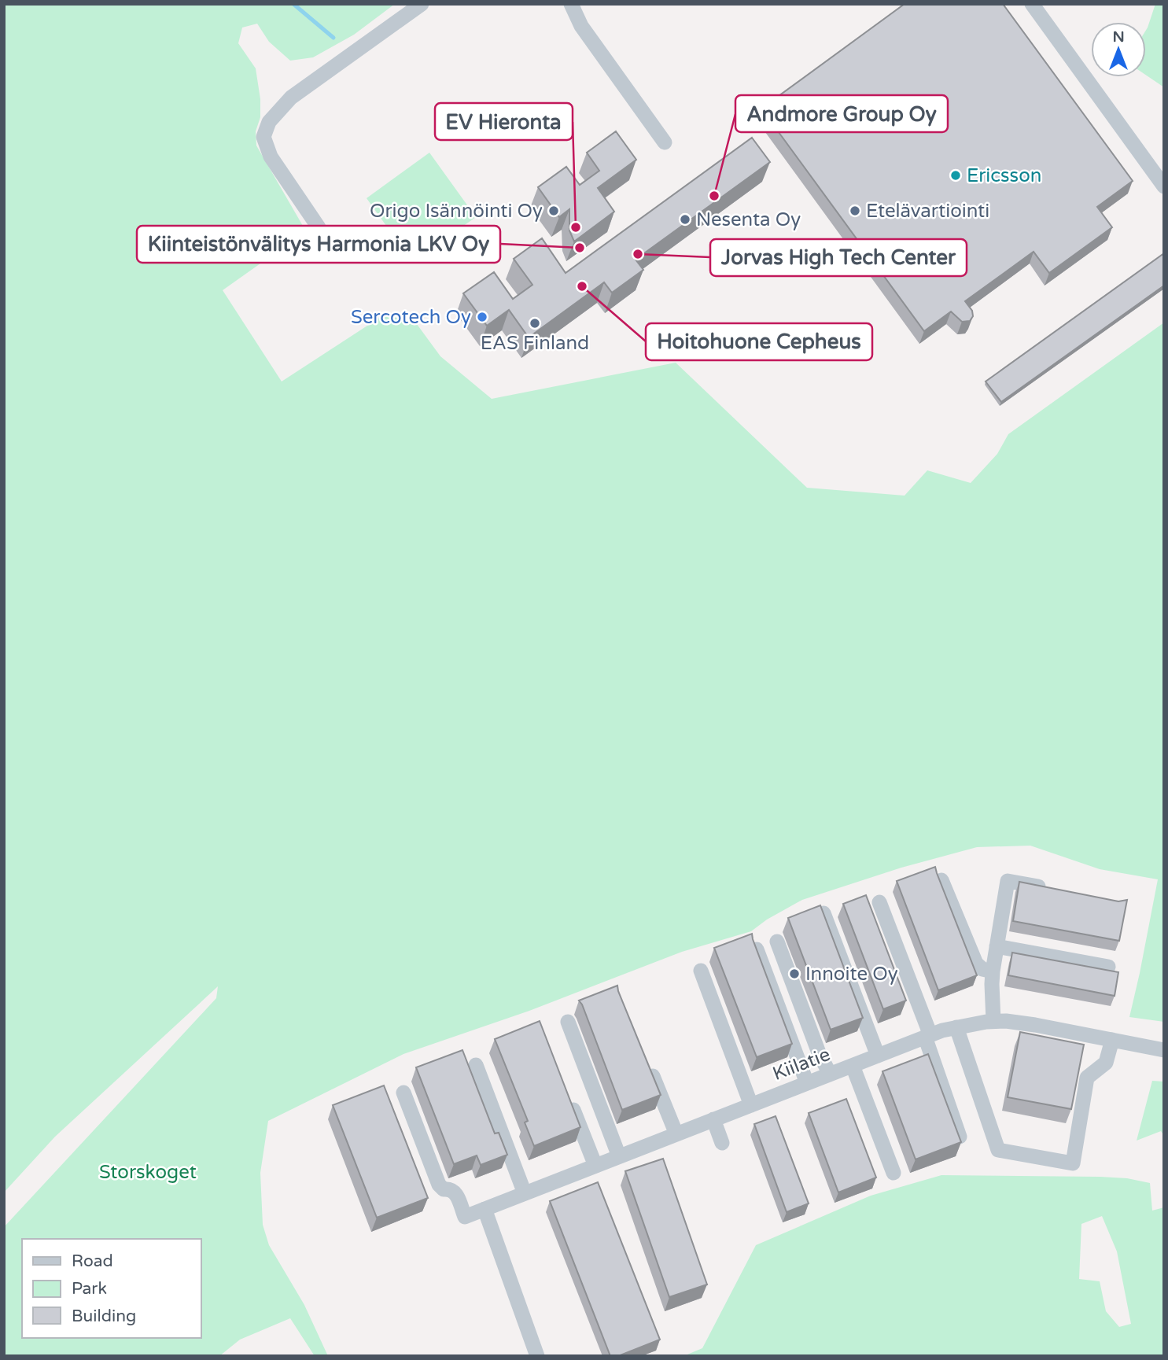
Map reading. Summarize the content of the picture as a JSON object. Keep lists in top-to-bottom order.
{
  "streets": {
    "street": ["Kiilatie"]
  },
  "parks": ["Storskoget"],
  "places": [
    "Ericsson",
    "Andmore Group Oy",
    "Origo Isännöinti Oy",
    "Etelävartiointi",
    "Nesenta Oy",
    "EV Hieronta",
    "Kiinteistönvälitys Harmonia LKV Oy",
    "Jorvas High Tech Center",
    "Hoitohuone Cepheus",
    "Sercotech Oy",
    "EAS Finland",
    "Innoite Oy"
  ],
  "legend": ["Road", "Park", "Building"],
  "north": "top"
}
